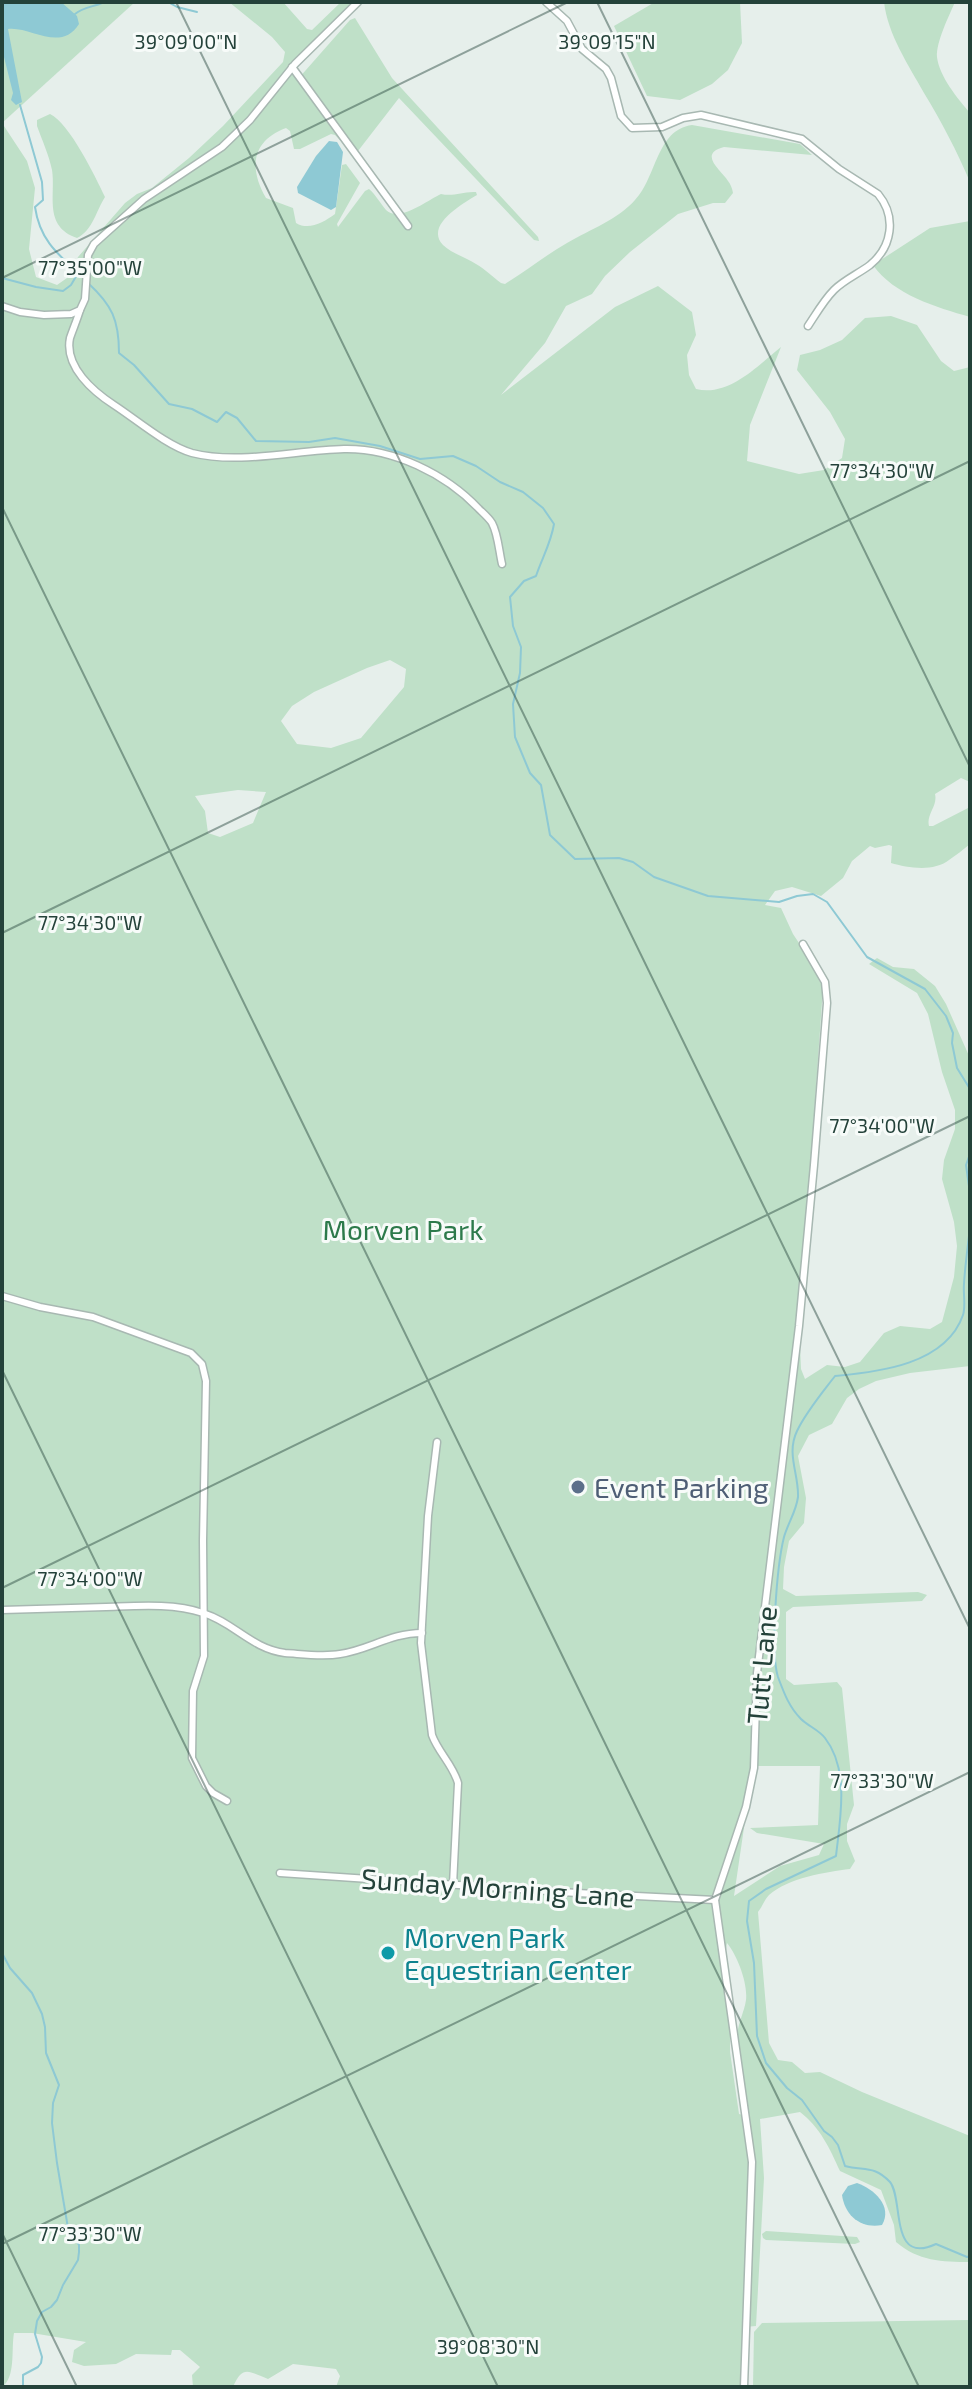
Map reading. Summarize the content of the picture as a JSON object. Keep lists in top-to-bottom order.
{
  "streets": {
    "street": ["Tutt Lane", "Sunday Morning Lane"]
  },
  "crossings": [
    ["Tutt Lane", "Sunday Morning Lane"]
  ],
  "parks": ["Morven Park"],
  "places": ["Event Parking", "Morven Park Equestrian Center"],
  "coordinates": [
    "39°09'00\"N",
    "39°09'15\"N",
    "77°35'00\"W",
    "77°34'30\"W",
    "77°34'00\"W",
    "77°33'30\"W",
    "39°08'30\"N"
  ]
}
